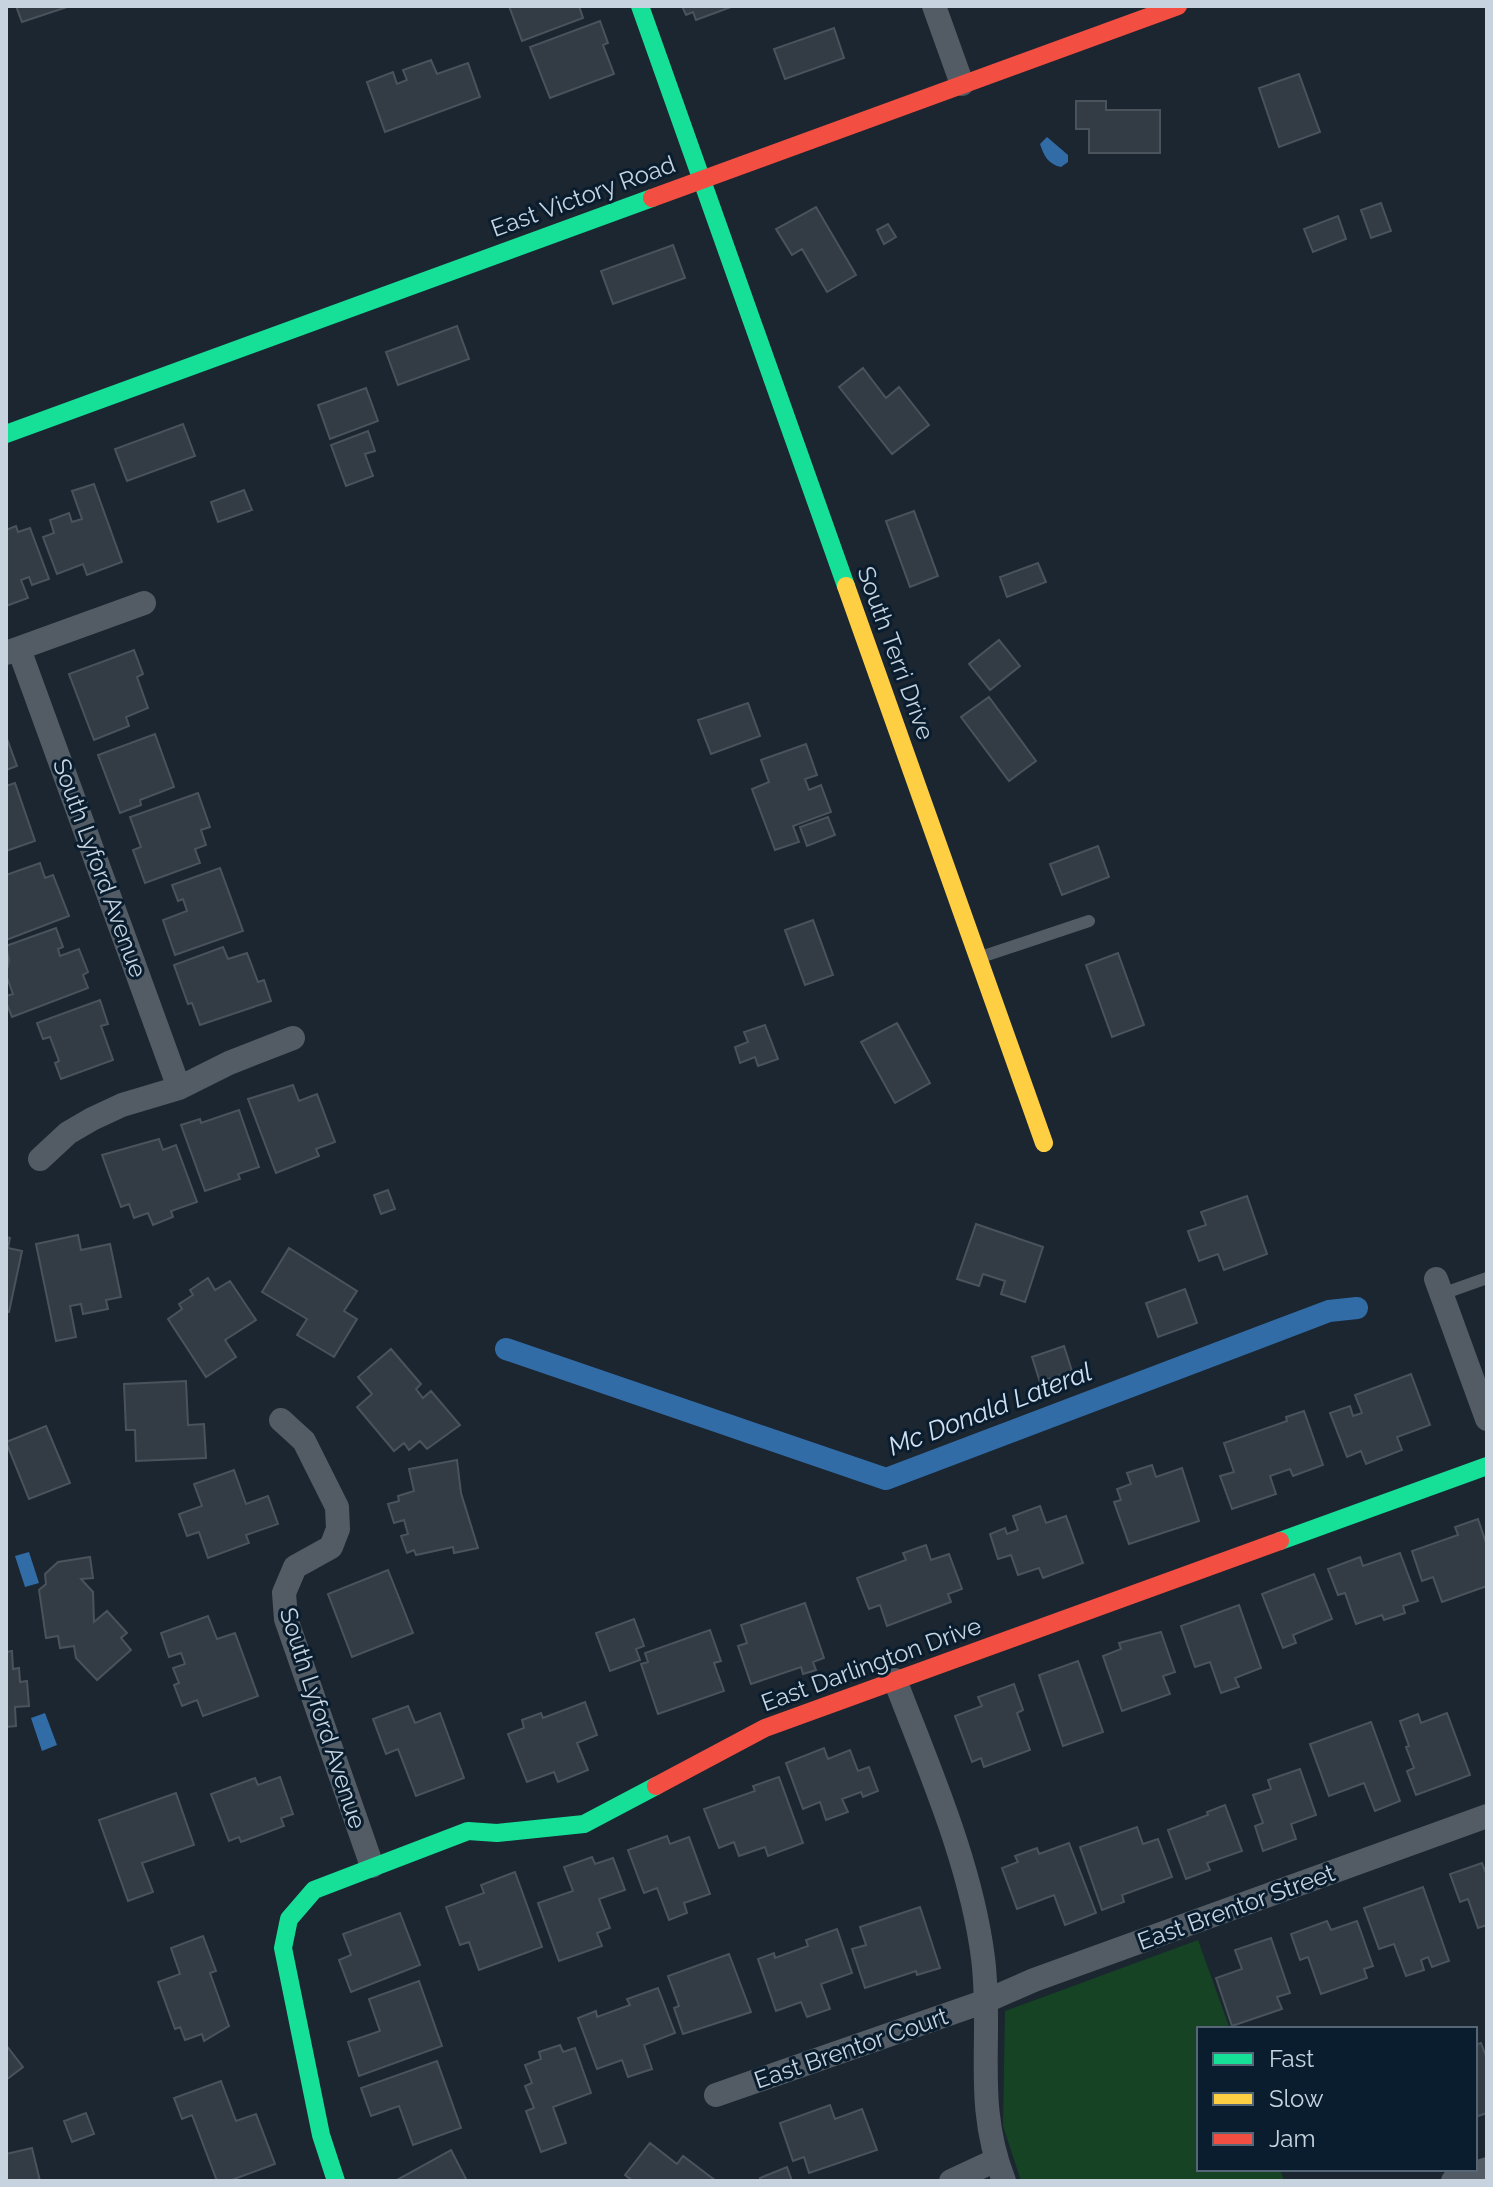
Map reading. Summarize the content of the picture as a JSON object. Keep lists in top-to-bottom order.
{
  "streets": {
    "street": [
      "East Victory Road",
      "South Terri Drive",
      "South Lyford Avenue",
      "East Darlington Drive",
      "East Brentor Street",
      "East Brentor Court"
    ]
  },
  "crossings": [
    ["East Victory Road", "South Terri Drive"],
    ["South Lyford Avenue", "East Darlington Drive"],
    ["East Brentor Street", "East Brentor Court"]
  ],
  "water": ["Mc Donald Lateral"],
  "legend": ["Fast", "Slow", "Jam"]
}
